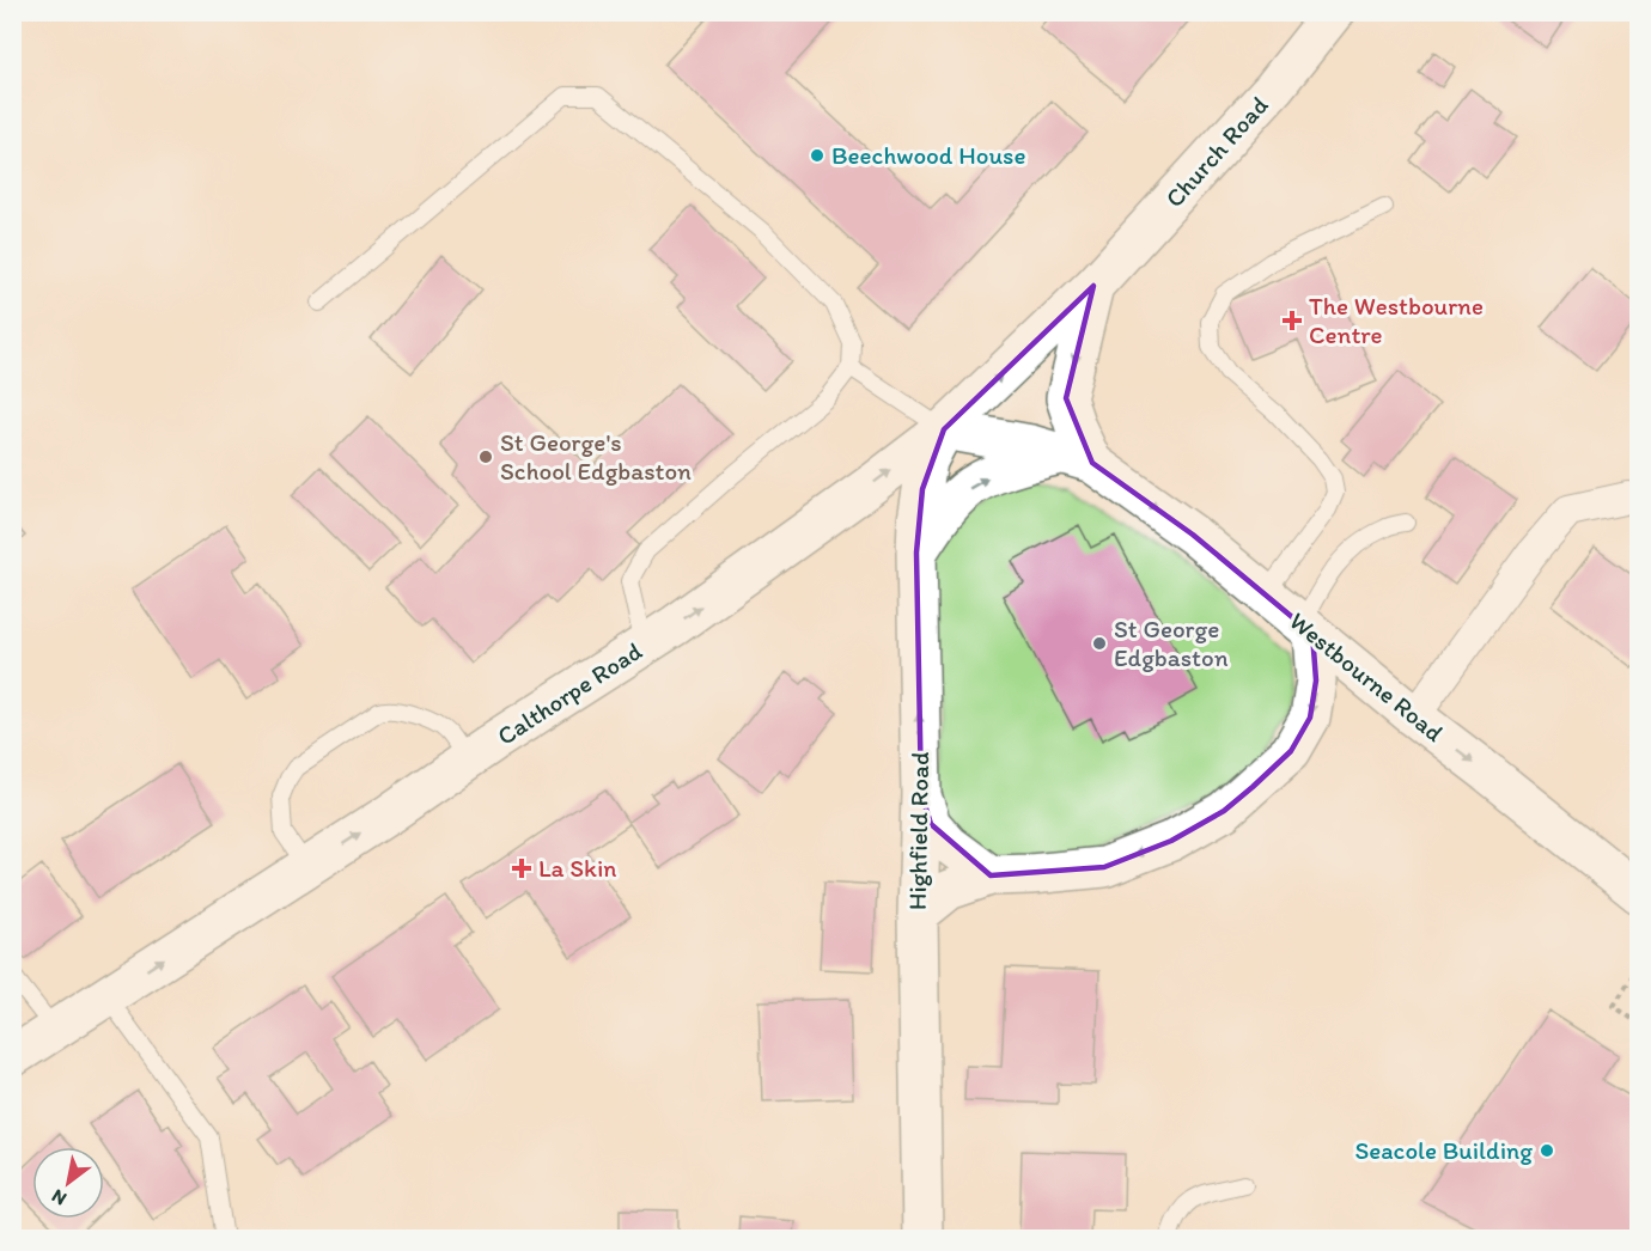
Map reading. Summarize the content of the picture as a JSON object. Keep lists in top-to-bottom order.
{
  "streets": {
    "main road": [
      "Church Road",
      "Westbourne Road",
      "Calthorpe Road",
      "Highfield Road"
    ]
  },
  "crossings": [
    ["Church Road", "Calthorpe Road"],
    ["Calthorpe Road", "Highfield Road"]
  ],
  "one_way": ["Westbourne Road", "Calthorpe Road"],
  "places": {
    "other": [
      "Beechwood House",
      "St George's School Edgbaston",
      "St George Edgbaston",
      "Seacole Building"
    ],
    "health": ["The Westbourne Centre", "La Skin"]
  },
  "north": "bottom left"
}
